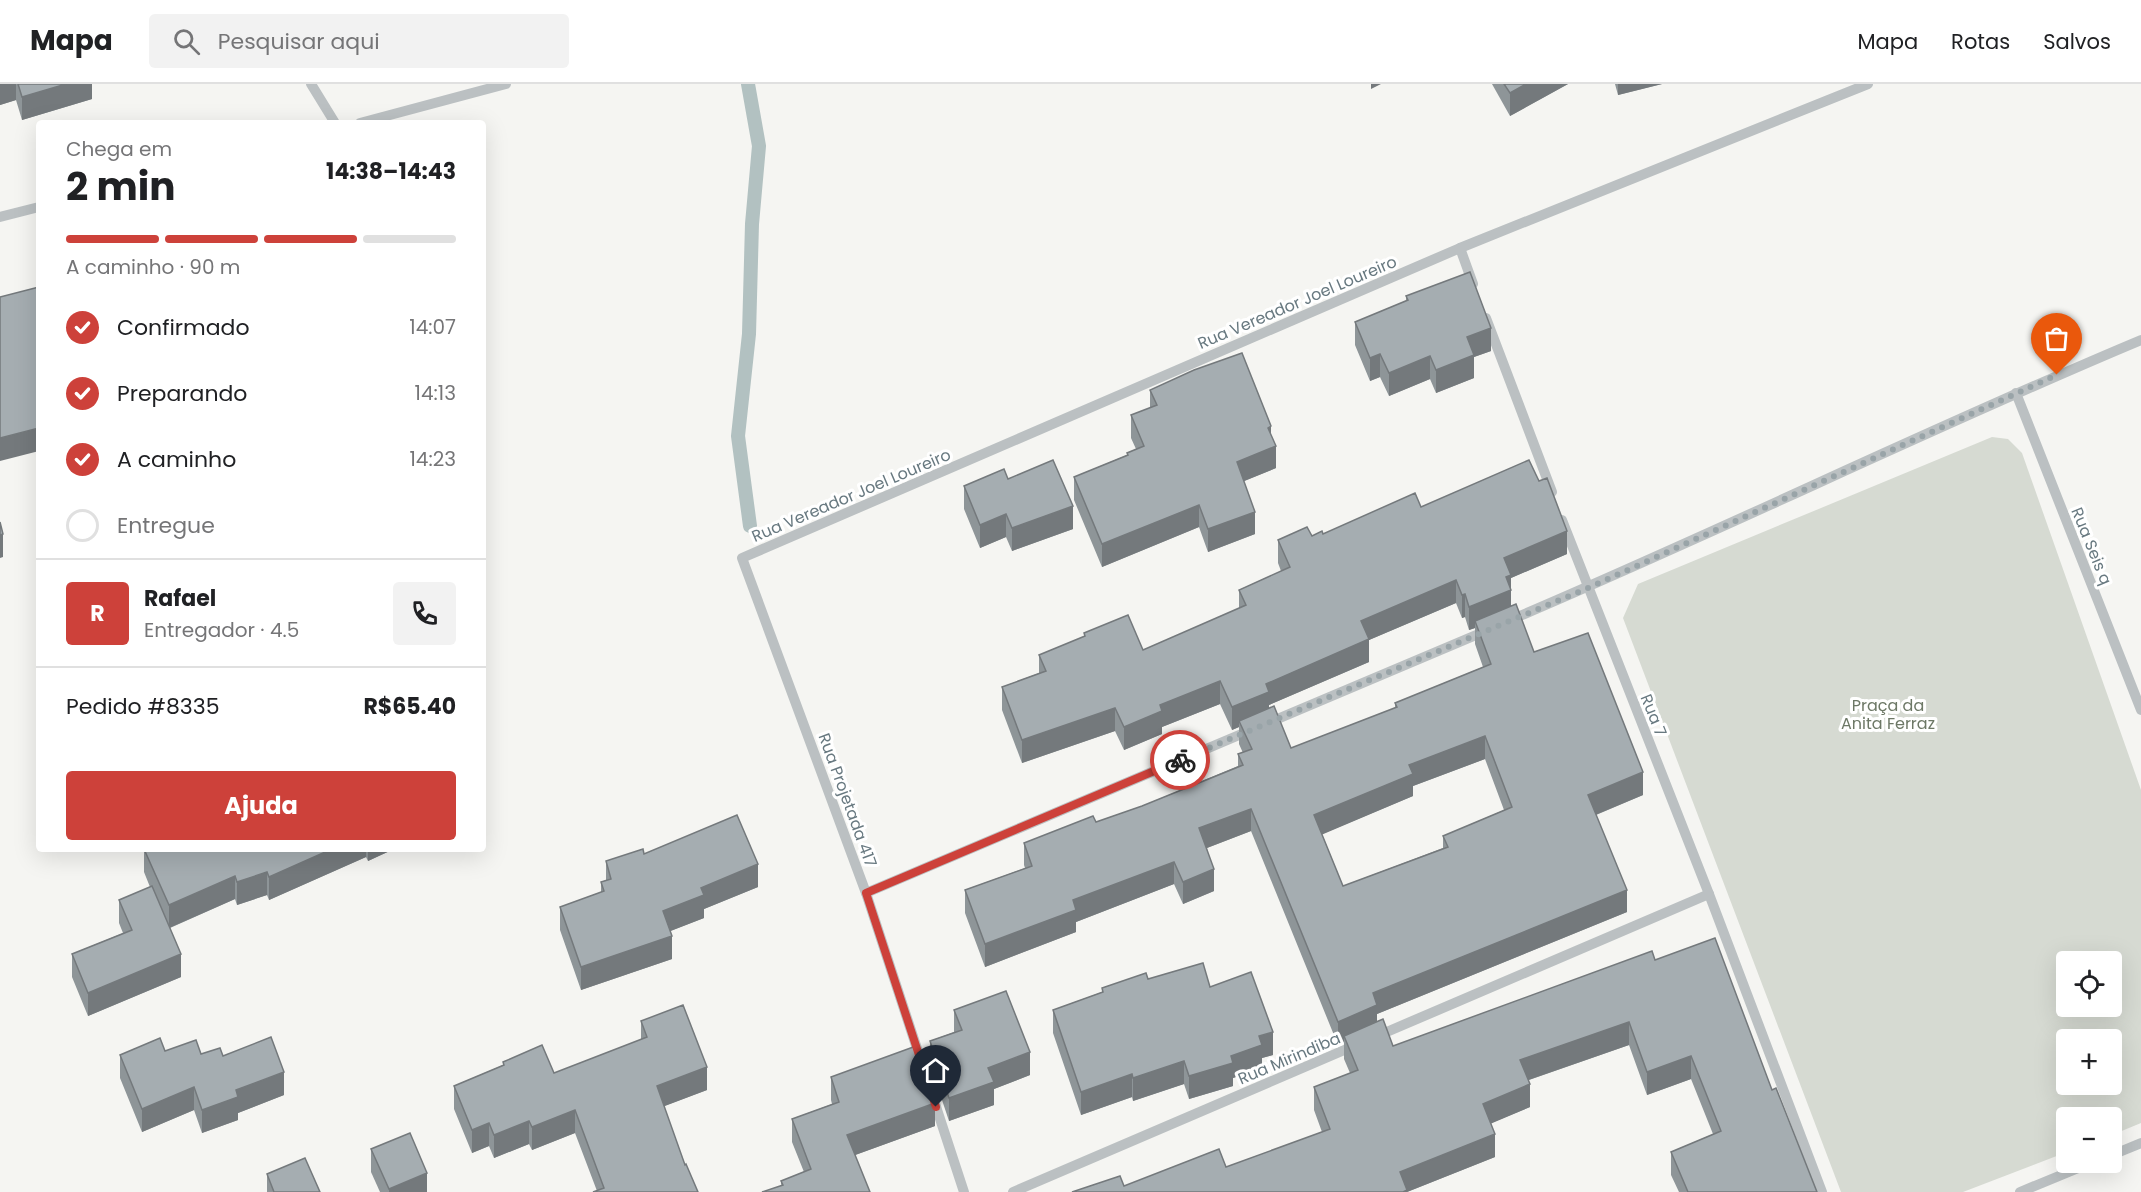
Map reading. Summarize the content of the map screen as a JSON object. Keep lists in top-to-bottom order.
{
  "streets": {
    "street": [
      "Rua Vereador Joel Loureiro",
      "Rua Seis q",
      "Rua 7",
      "Rua Projetada 417",
      "Rua Mirindiba"
    ]
  },
  "crossings": [
    ["Rua Vereador Joel Loureiro", "Rua 7"],
    ["Rua Vereador Joel Loureiro", "Rua Projetada 417"],
    ["Rua 7", "Rua Mirindiba"]
  ],
  "parks": ["Praça da Anita Ferraz"],
  "page": {
    "header": "Mapa",
    "search": "Pesquisar aqui",
    "nav": ["Mapa", "Rotas", "Salvos"],
    "heading": ["2 min", "Chega em", "14:38–14:43"],
    "panel": [
      "Rafael",
      "Entregador · 4.5",
      "Pedido #8335",
      "R$65.40"
    ],
    "bar": "A caminho · 90 m",
    "list": [
      ["Confirmado", "14:07"],
      ["Preparando", "14:13"],
      ["A caminho", "14:23"],
      "Entregue"
    ],
    "round": "R",
    "buttons": "Ajuda",
    "map_buttons": ["+", "−"]
  }
}
